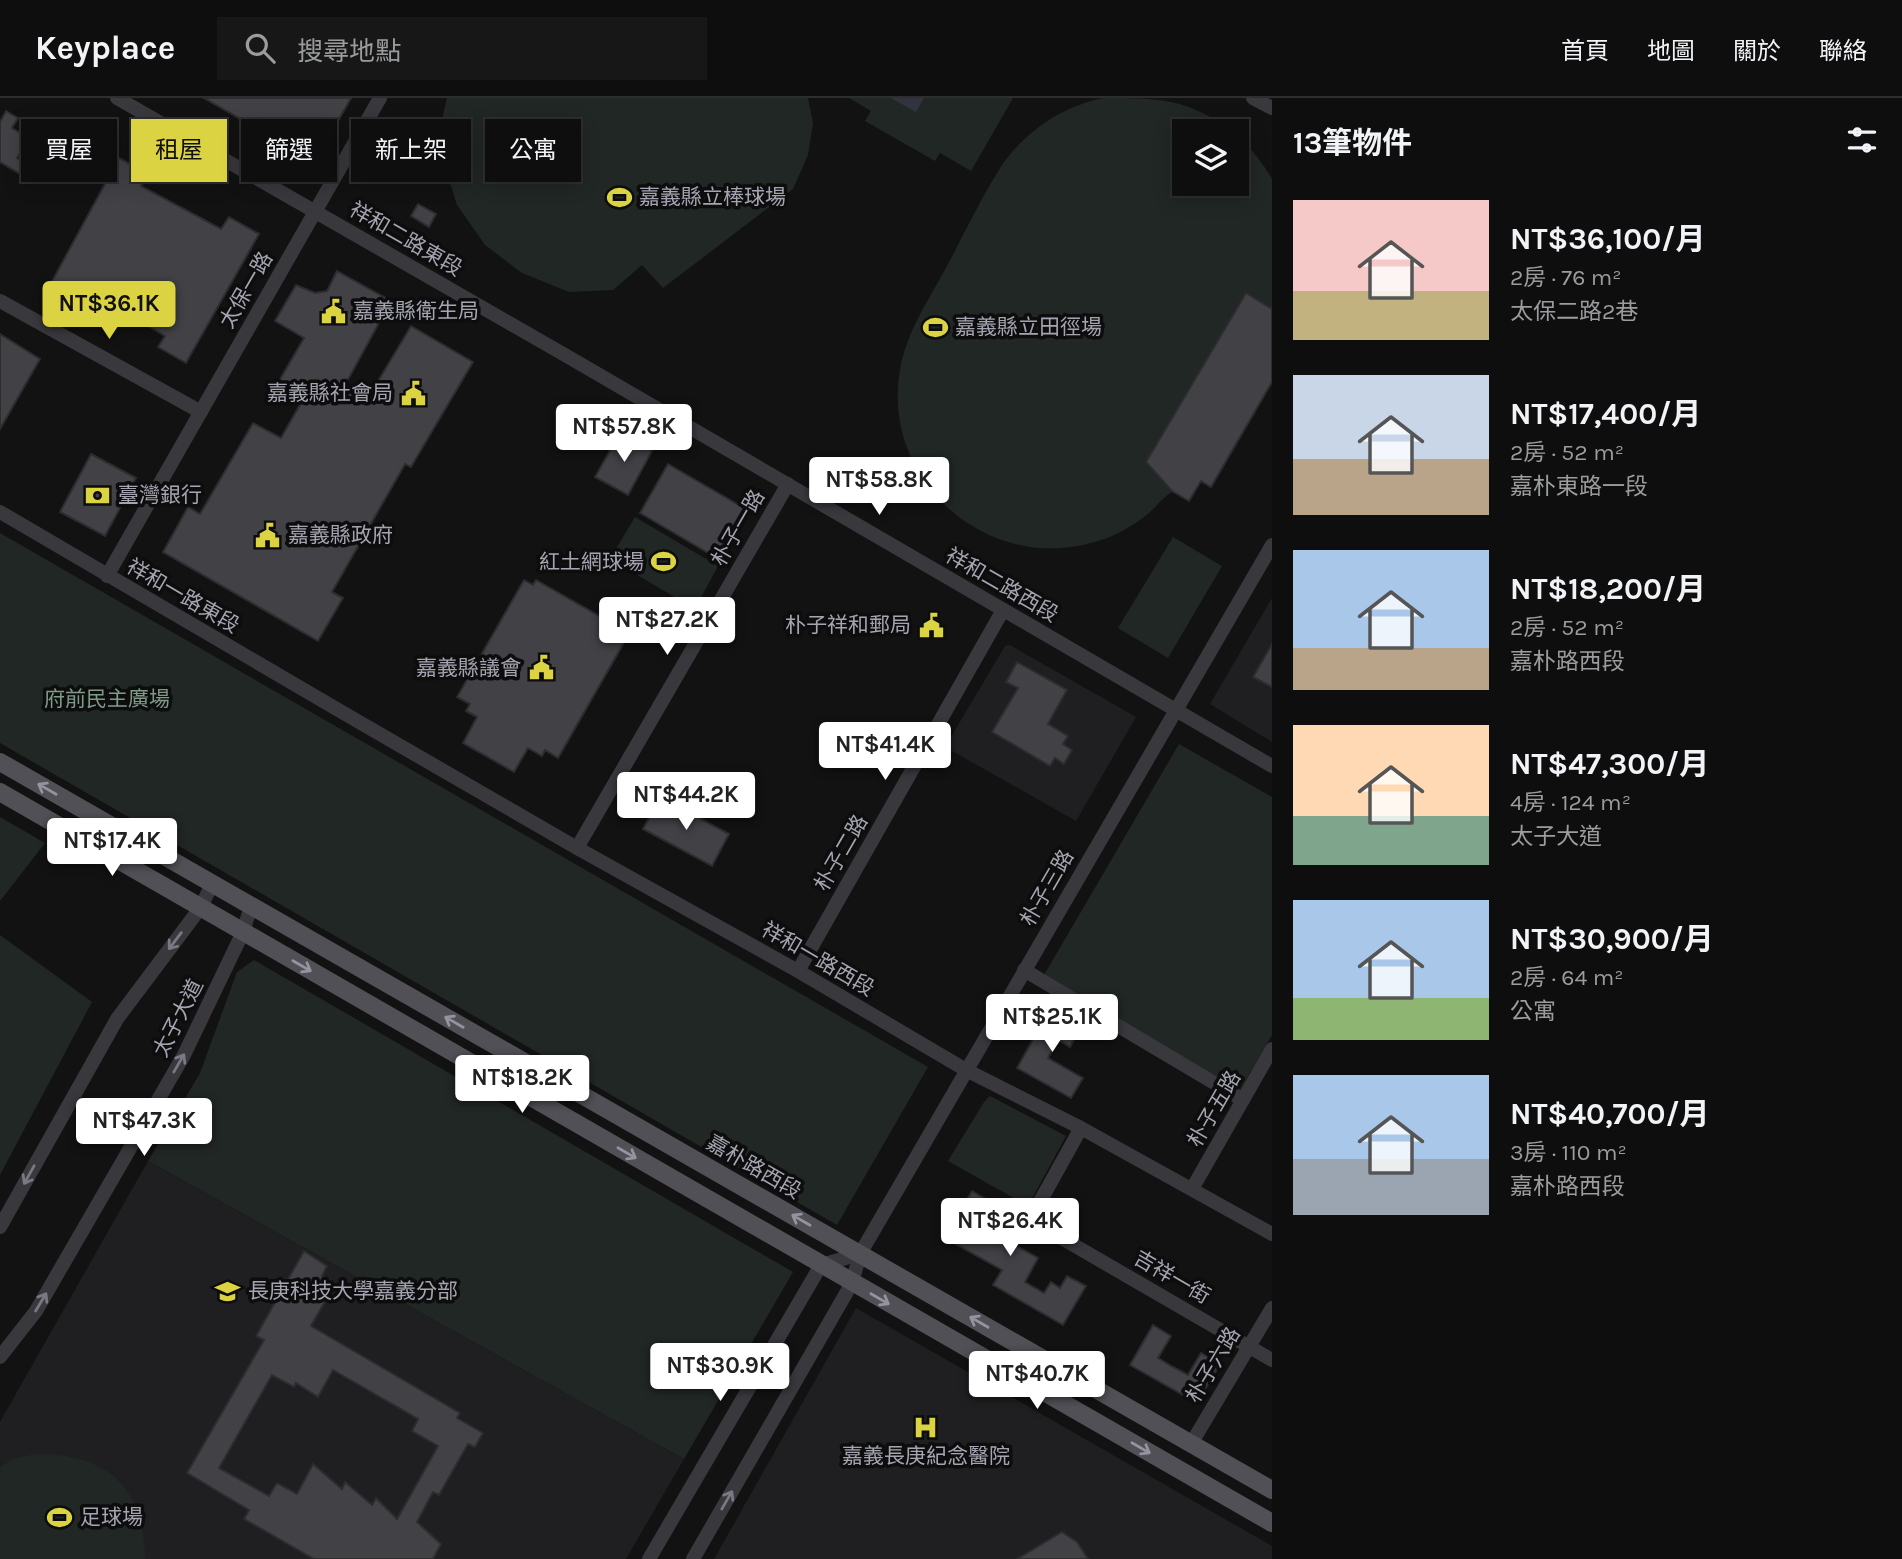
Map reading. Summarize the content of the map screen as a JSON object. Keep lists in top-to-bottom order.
{
  "streets": {
    "main road": ["嘉朴路西段"],
    "street": [
      "祥和二路東段",
      "太保一路",
      "朴子一路",
      "祥和二路西段",
      "祥和一路東段",
      "朴子二路",
      "朴子三路",
      "祥和一路西段",
      "太子大道",
      "朴子五路",
      "吉祥一街",
      "朴子六路"
    ]
  },
  "crossings": [
    ["祥和二路東段", "太保一路"],
    ["祥和二路東段", "祥和二路西段"],
    ["太保一路", "祥和一路東段"],
    ["朴子一路", "祥和二路西段"],
    ["朴子一路", "祥和一路西段"],
    ["祥和二路西段", "朴子二路"],
    ["祥和二路西段", "朴子三路"],
    ["祥和一路東段", "祥和一路西段"],
    ["朴子二路", "祥和一路西段"],
    ["朴子三路", "祥和一路西段"],
    ["朴子三路", "嘉朴路西段"],
    ["祥和一路西段", "朴子五路"],
    ["祥和一路西段", "吉祥一街"],
    ["太子大道", "嘉朴路西段"],
    ["嘉朴路西段", "朴子六路"],
    ["吉祥一街", "朴子六路"]
  ],
  "parks": ["府前民主廣場"],
  "places": {
    "sports": [
      "嘉義縣立棒球場",
      "嘉義縣立田徑場",
      "紅土網球場",
      "足球場"
    ],
    "public building": [
      "嘉義縣衛生局",
      "嘉義縣社會局",
      "嘉義縣政府",
      "朴子祥和郵局",
      "嘉義縣議會"
    ],
    "bank": ["臺灣銀行"],
    "school or university": ["長庚科技大學嘉義分部"],
    "hospital": ["嘉義長庚紀念醫院"]
  },
  "page": {
    "header": "Keyplace",
    "search": "搜尋地點",
    "nav": [
      "首頁",
      "地圖",
      "關於",
      "聯絡"
    ],
    "heading": "13筆物件",
    "chip": [
      "買屋",
      "租屋",
      "篩選",
      "新上架",
      "公寓"
    ],
    "list": [
      {
        "name": "NT$36,100/月",
        "note": "2房 · 76 m² · 太保二路2巷"
      },
      {
        "name": "NT$17,400/月",
        "note": "2房 · 52 m² · 嘉朴東路一段"
      },
      {
        "name": "NT$18,200/月",
        "note": "2房 · 52 m² · 嘉朴路西段"
      },
      {
        "name": "NT$47,300/月",
        "note": "4房 · 124 m² · 太子大道"
      },
      {
        "name": "NT$30,900/月",
        "note": "2房 · 64 m² · 公寓"
      },
      {
        "name": "NT$40,700/月",
        "note": "3房 · 110 m² · 嘉朴路西段"
      }
    ],
    "price": [
      "NT$36.1K",
      "NT$57.8K",
      "NT$58.8K",
      "NT$27.2K",
      "NT$41.4K",
      "NT$44.2K",
      "NT$17.4K",
      "NT$25.1K",
      "NT$18.2K",
      "NT$47.3K",
      "NT$26.4K",
      "NT$30.9K",
      "NT$40.7K"
    ]
  }
}
